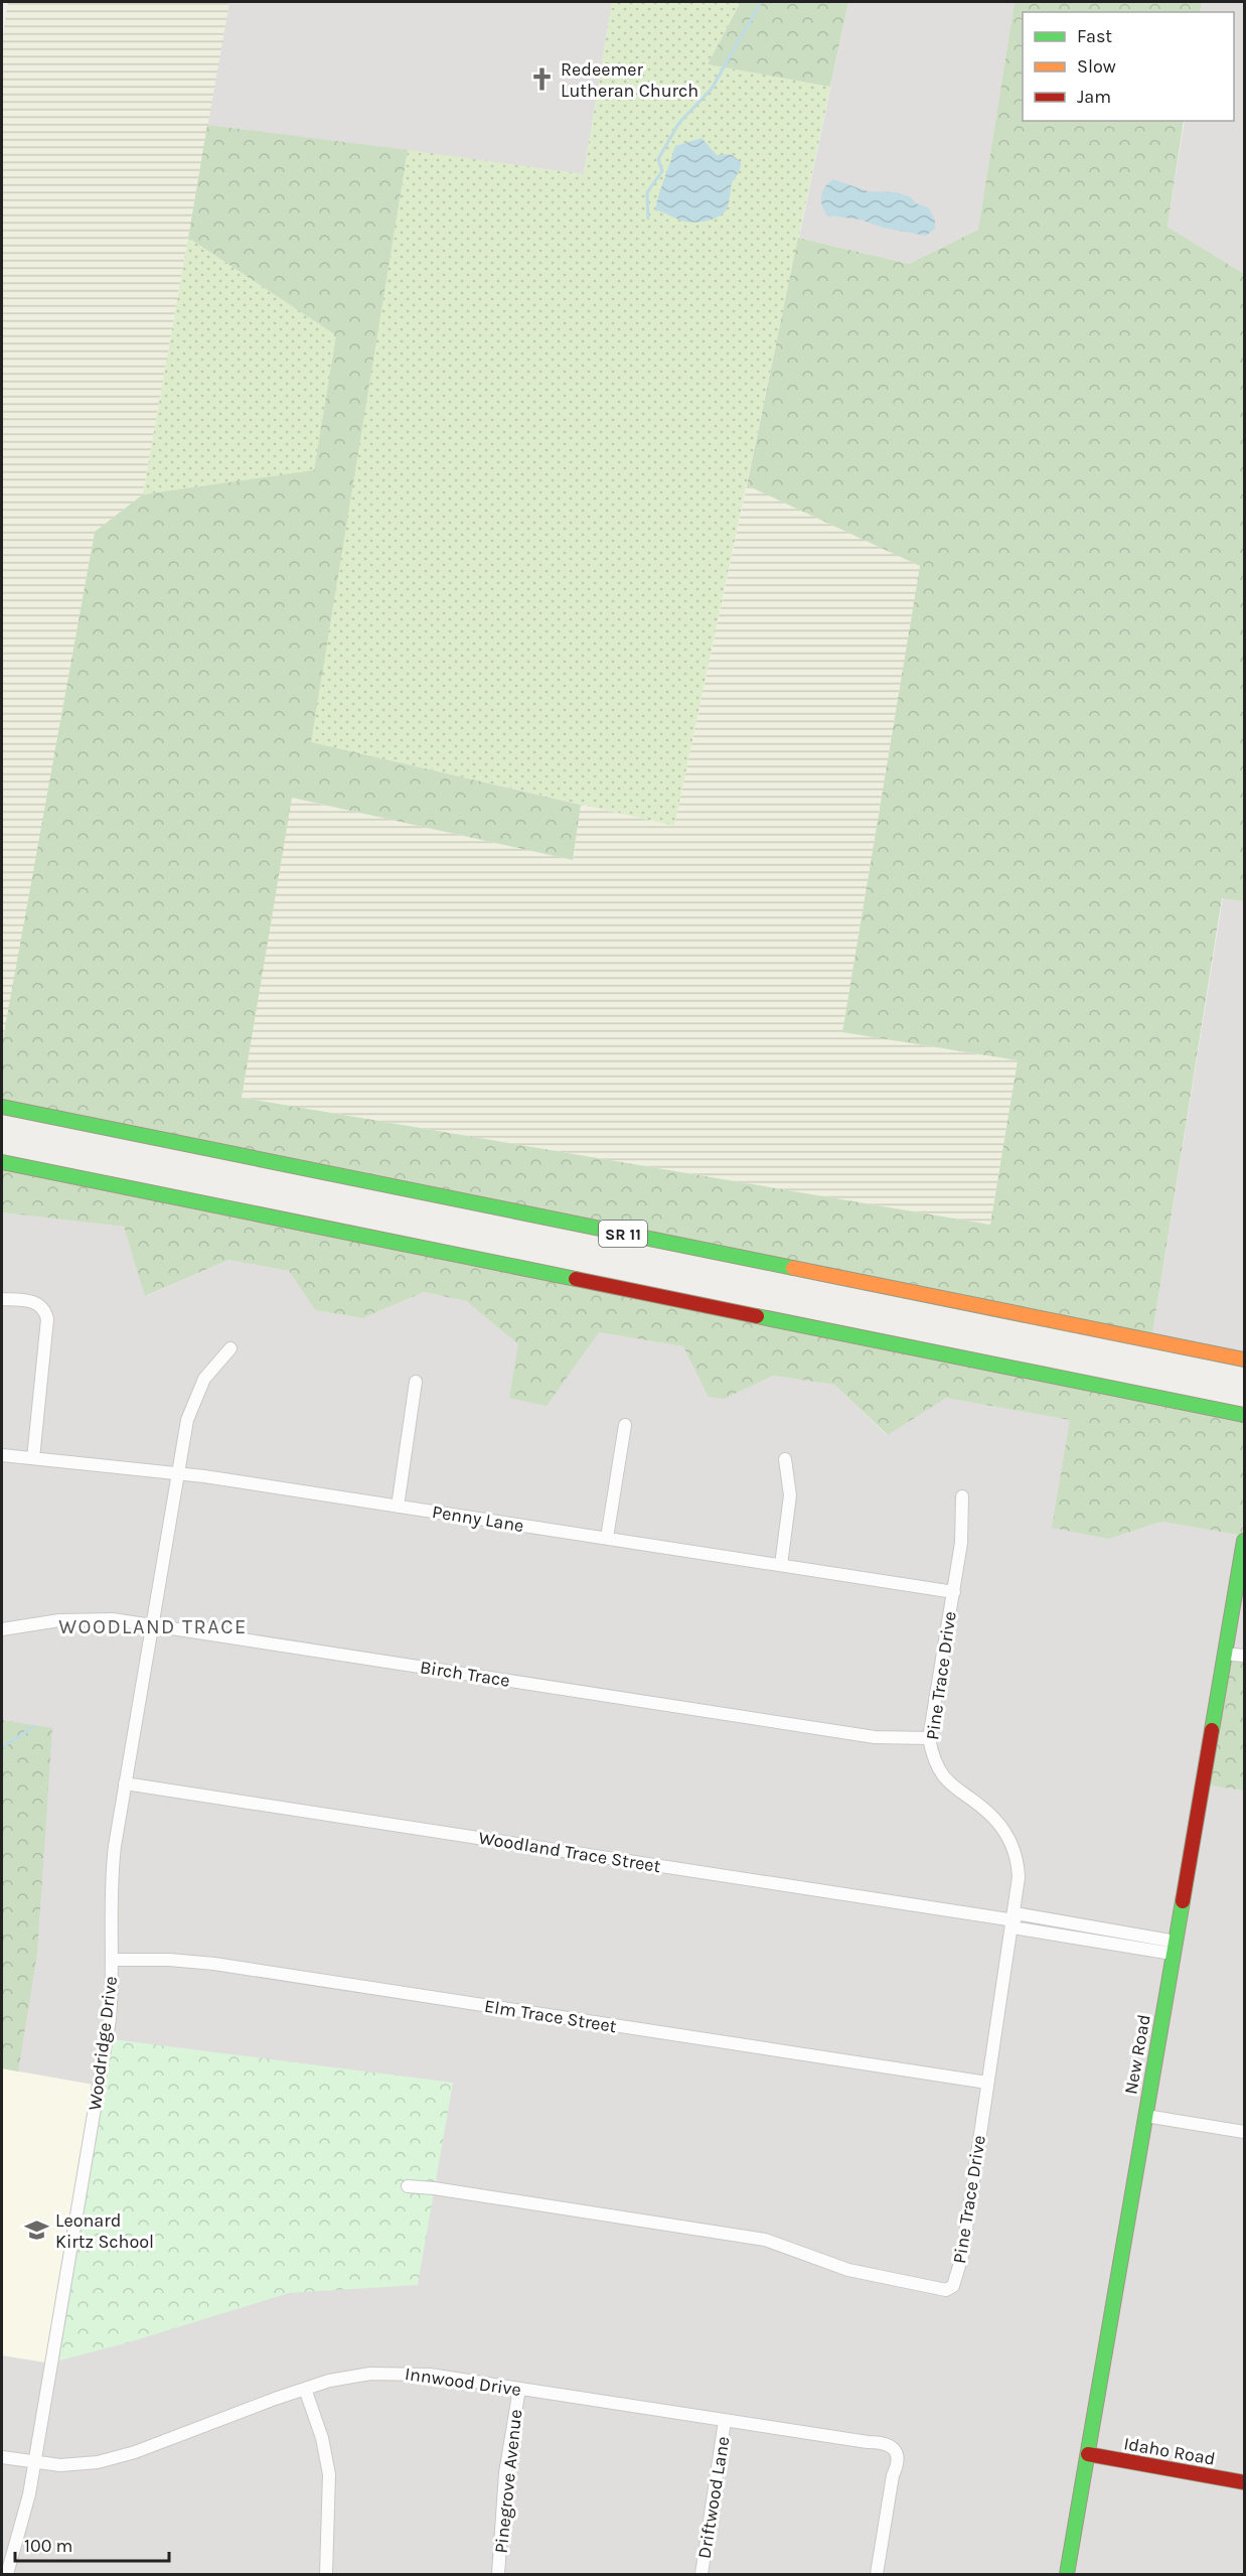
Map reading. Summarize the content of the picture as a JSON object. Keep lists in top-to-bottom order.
{
  "streets": {
    "main road": ["SR 11", "New Road", "Idaho Road"],
    "street": [
      "Penny Lane",
      "Birch Trace",
      "Pine Trace Drive",
      "Woodland Trace Street",
      "Elm Trace Street",
      "Woodridge Drive",
      "Innwood Drive",
      "Pinegrove Avenue",
      "Driftwood Lane"
    ]
  },
  "crossings": [
    ["Penny Lane", "Pine Trace Drive"],
    ["Penny Lane", "Woodridge Drive"],
    ["Birch Trace", "Pine Trace Drive"],
    ["Birch Trace", "Woodridge Drive"],
    ["Pine Trace Drive", "Woodland Trace Street"],
    ["Pine Trace Drive", "Elm Trace Street"],
    ["Woodland Trace Street", "Woodridge Drive"],
    ["Woodland Trace Street", "New Road"],
    ["Elm Trace Street", "Woodridge Drive"],
    ["Woodridge Drive", "Innwood Drive"],
    ["New Road", "Idaho Road"],
    ["Innwood Drive", "Pinegrove Avenue"],
    ["Innwood Drive", "Driftwood Lane"]
  ],
  "districts": ["WOODLAND TRACE"],
  "places": {
    "church": ["Redeemer Lutheran Church"],
    "school or university": ["Leonard Kirtz School"]
  },
  "legend": ["Fast", "Slow", "Jam"],
  "scale_bar": "100 m"
}
